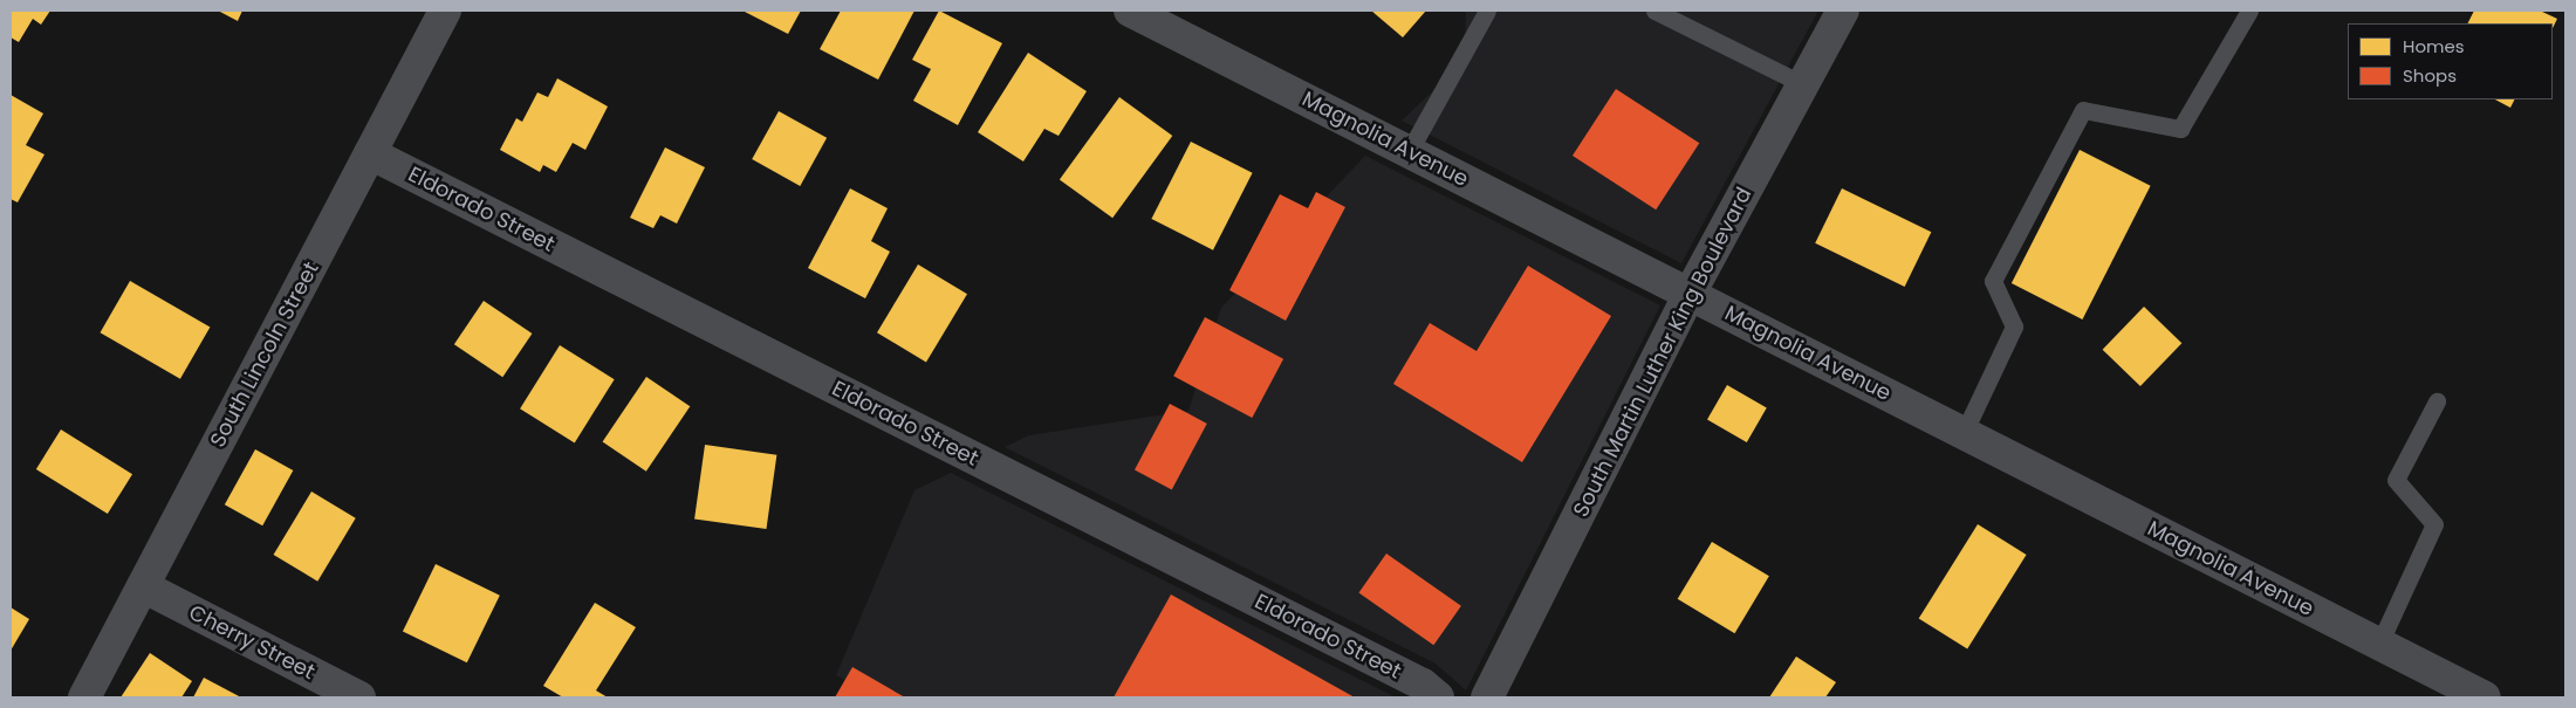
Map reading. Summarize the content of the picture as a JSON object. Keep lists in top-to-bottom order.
{
  "streets": {
    "street": [
      "Magnolia Avenue",
      "Eldorado Street",
      "South Martin Luther King Boulevard",
      "South Lincoln Street",
      "Cherry Street"
    ]
  },
  "crossings": [
    ["Magnolia Avenue", "South Martin Luther King Boulevard"],
    ["Eldorado Street", "South Lincoln Street"],
    ["South Lincoln Street", "Cherry Street"]
  ],
  "legend": ["Homes", "Shops"]
}
